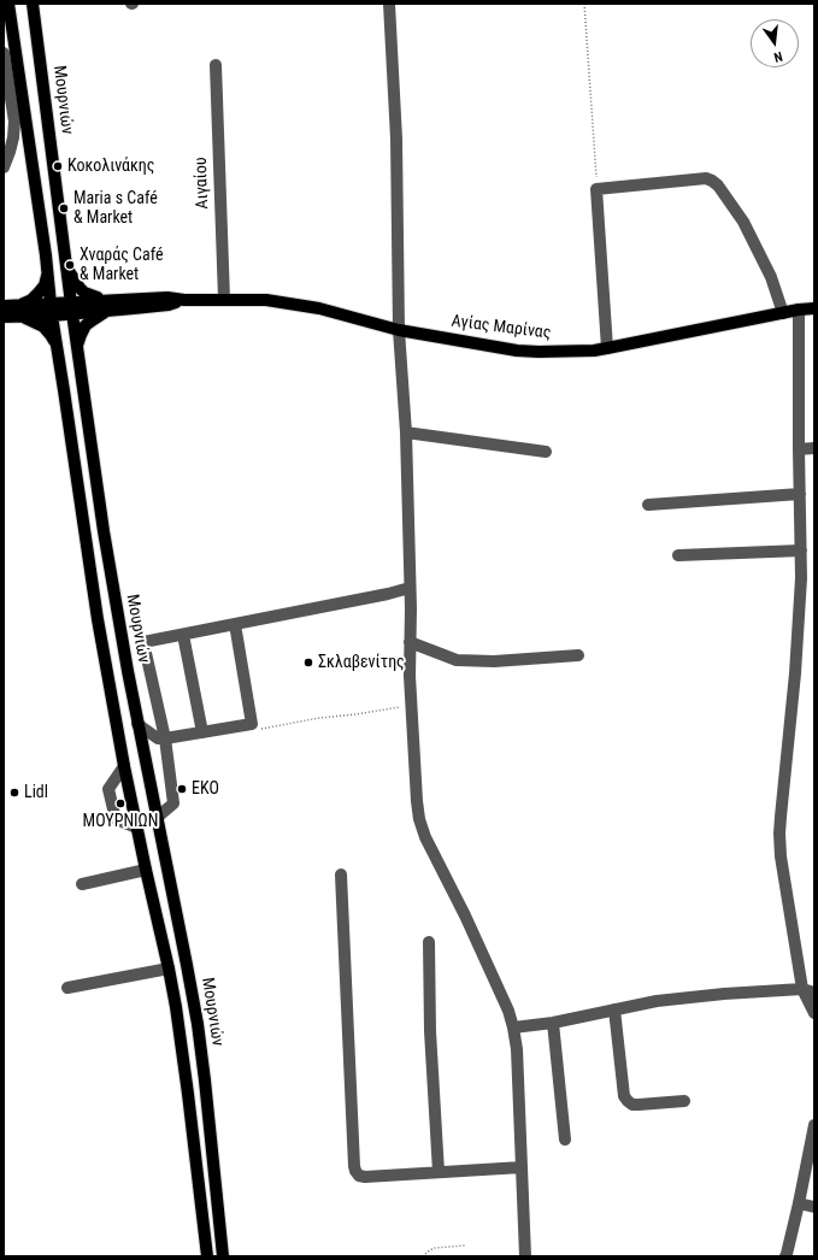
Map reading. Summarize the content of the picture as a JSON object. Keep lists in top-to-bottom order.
{
  "streets": {
    "main road": ["Μουρνιών", "Αγίας Μαρίνας"],
    "street": ["Αιγαίου"]
  },
  "crossings": [
    ["Μουρνιών", "Αγίας Μαρίνας"],
    ["Αιγαίου", "Αγίας Μαρίνας"]
  ],
  "places": [
    "Κοκολινάκης",
    "Maria s Café & Market",
    "Χναράς Café & Market",
    "Σκλαβενίτης",
    "EKO",
    "Lidl",
    "ΜΟΥΡΝΙΩΝ"
  ],
  "north": "bottom"
}
